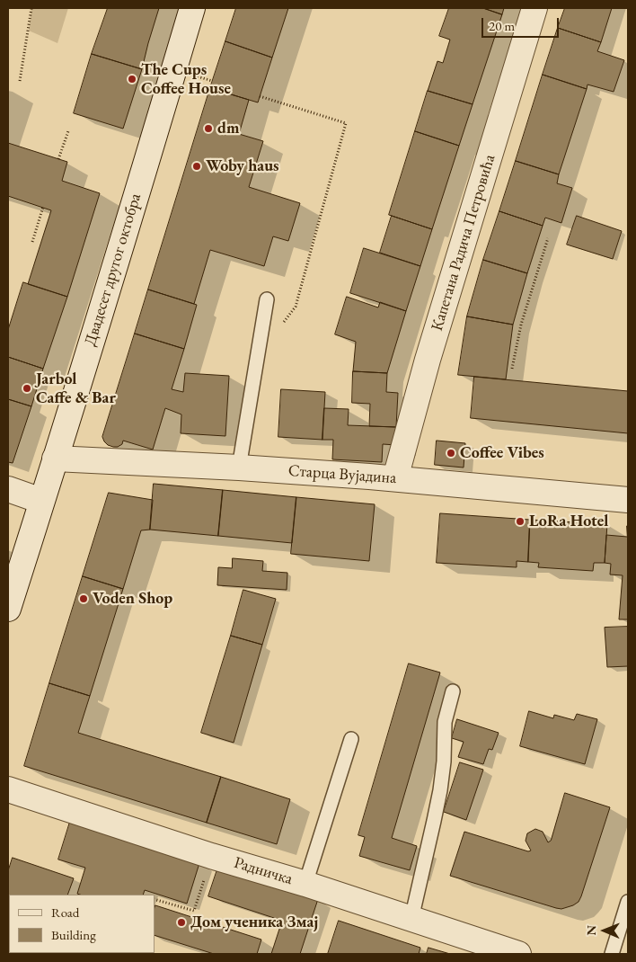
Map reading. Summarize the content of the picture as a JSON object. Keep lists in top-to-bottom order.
{
  "streets": {
    "street": [
      "Капетана Радича Петровића",
      "Двадесет другог октобра",
      "Старца Вујадина",
      "Радничка"
    ]
  },
  "crossings": [
    ["Капетана Радича Петровића", "Старца Вујадина"],
    ["Двадесет другог октобра", "Старца Вујадина"]
  ],
  "places": [
    "The Cups Coffee House",
    "dm",
    "Woby haus",
    "Jarbol Caffe & Bar",
    "Coffee Vibes",
    "LoRa Hotel",
    "Voden Shop",
    "Дом ученика Змај"
  ],
  "legend": ["Road", "Building"],
  "scale_bar": "20 m",
  "north": "left"
}
